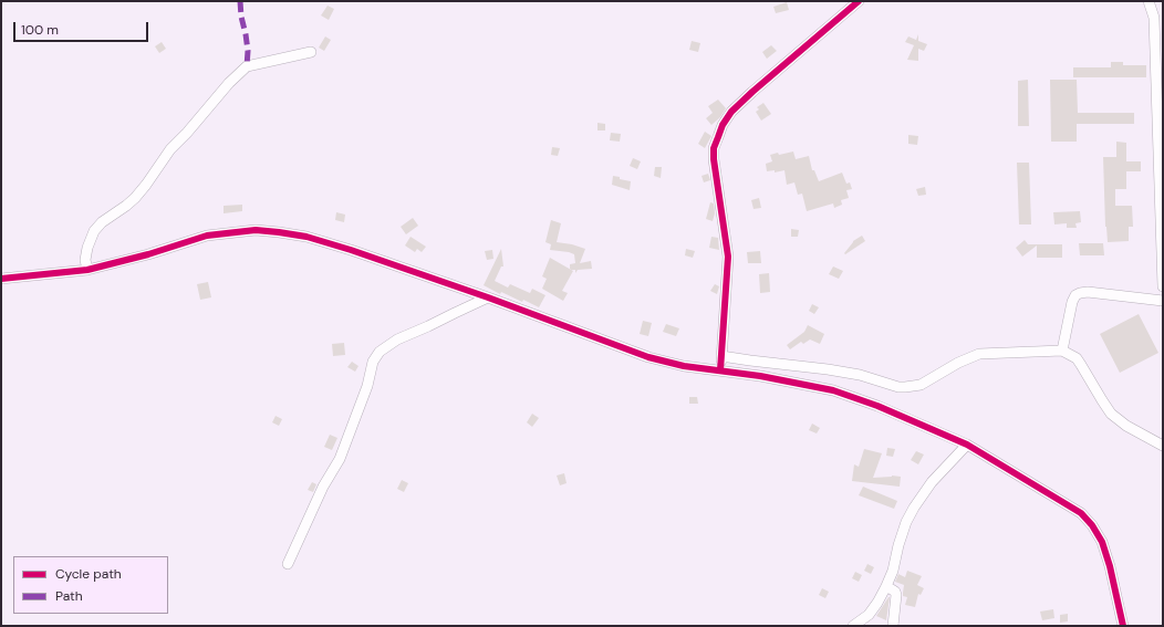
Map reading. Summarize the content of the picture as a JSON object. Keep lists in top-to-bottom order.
{
  "legend": ["Cycle path", "Path"],
  "scale_bar": "100 m"
}
